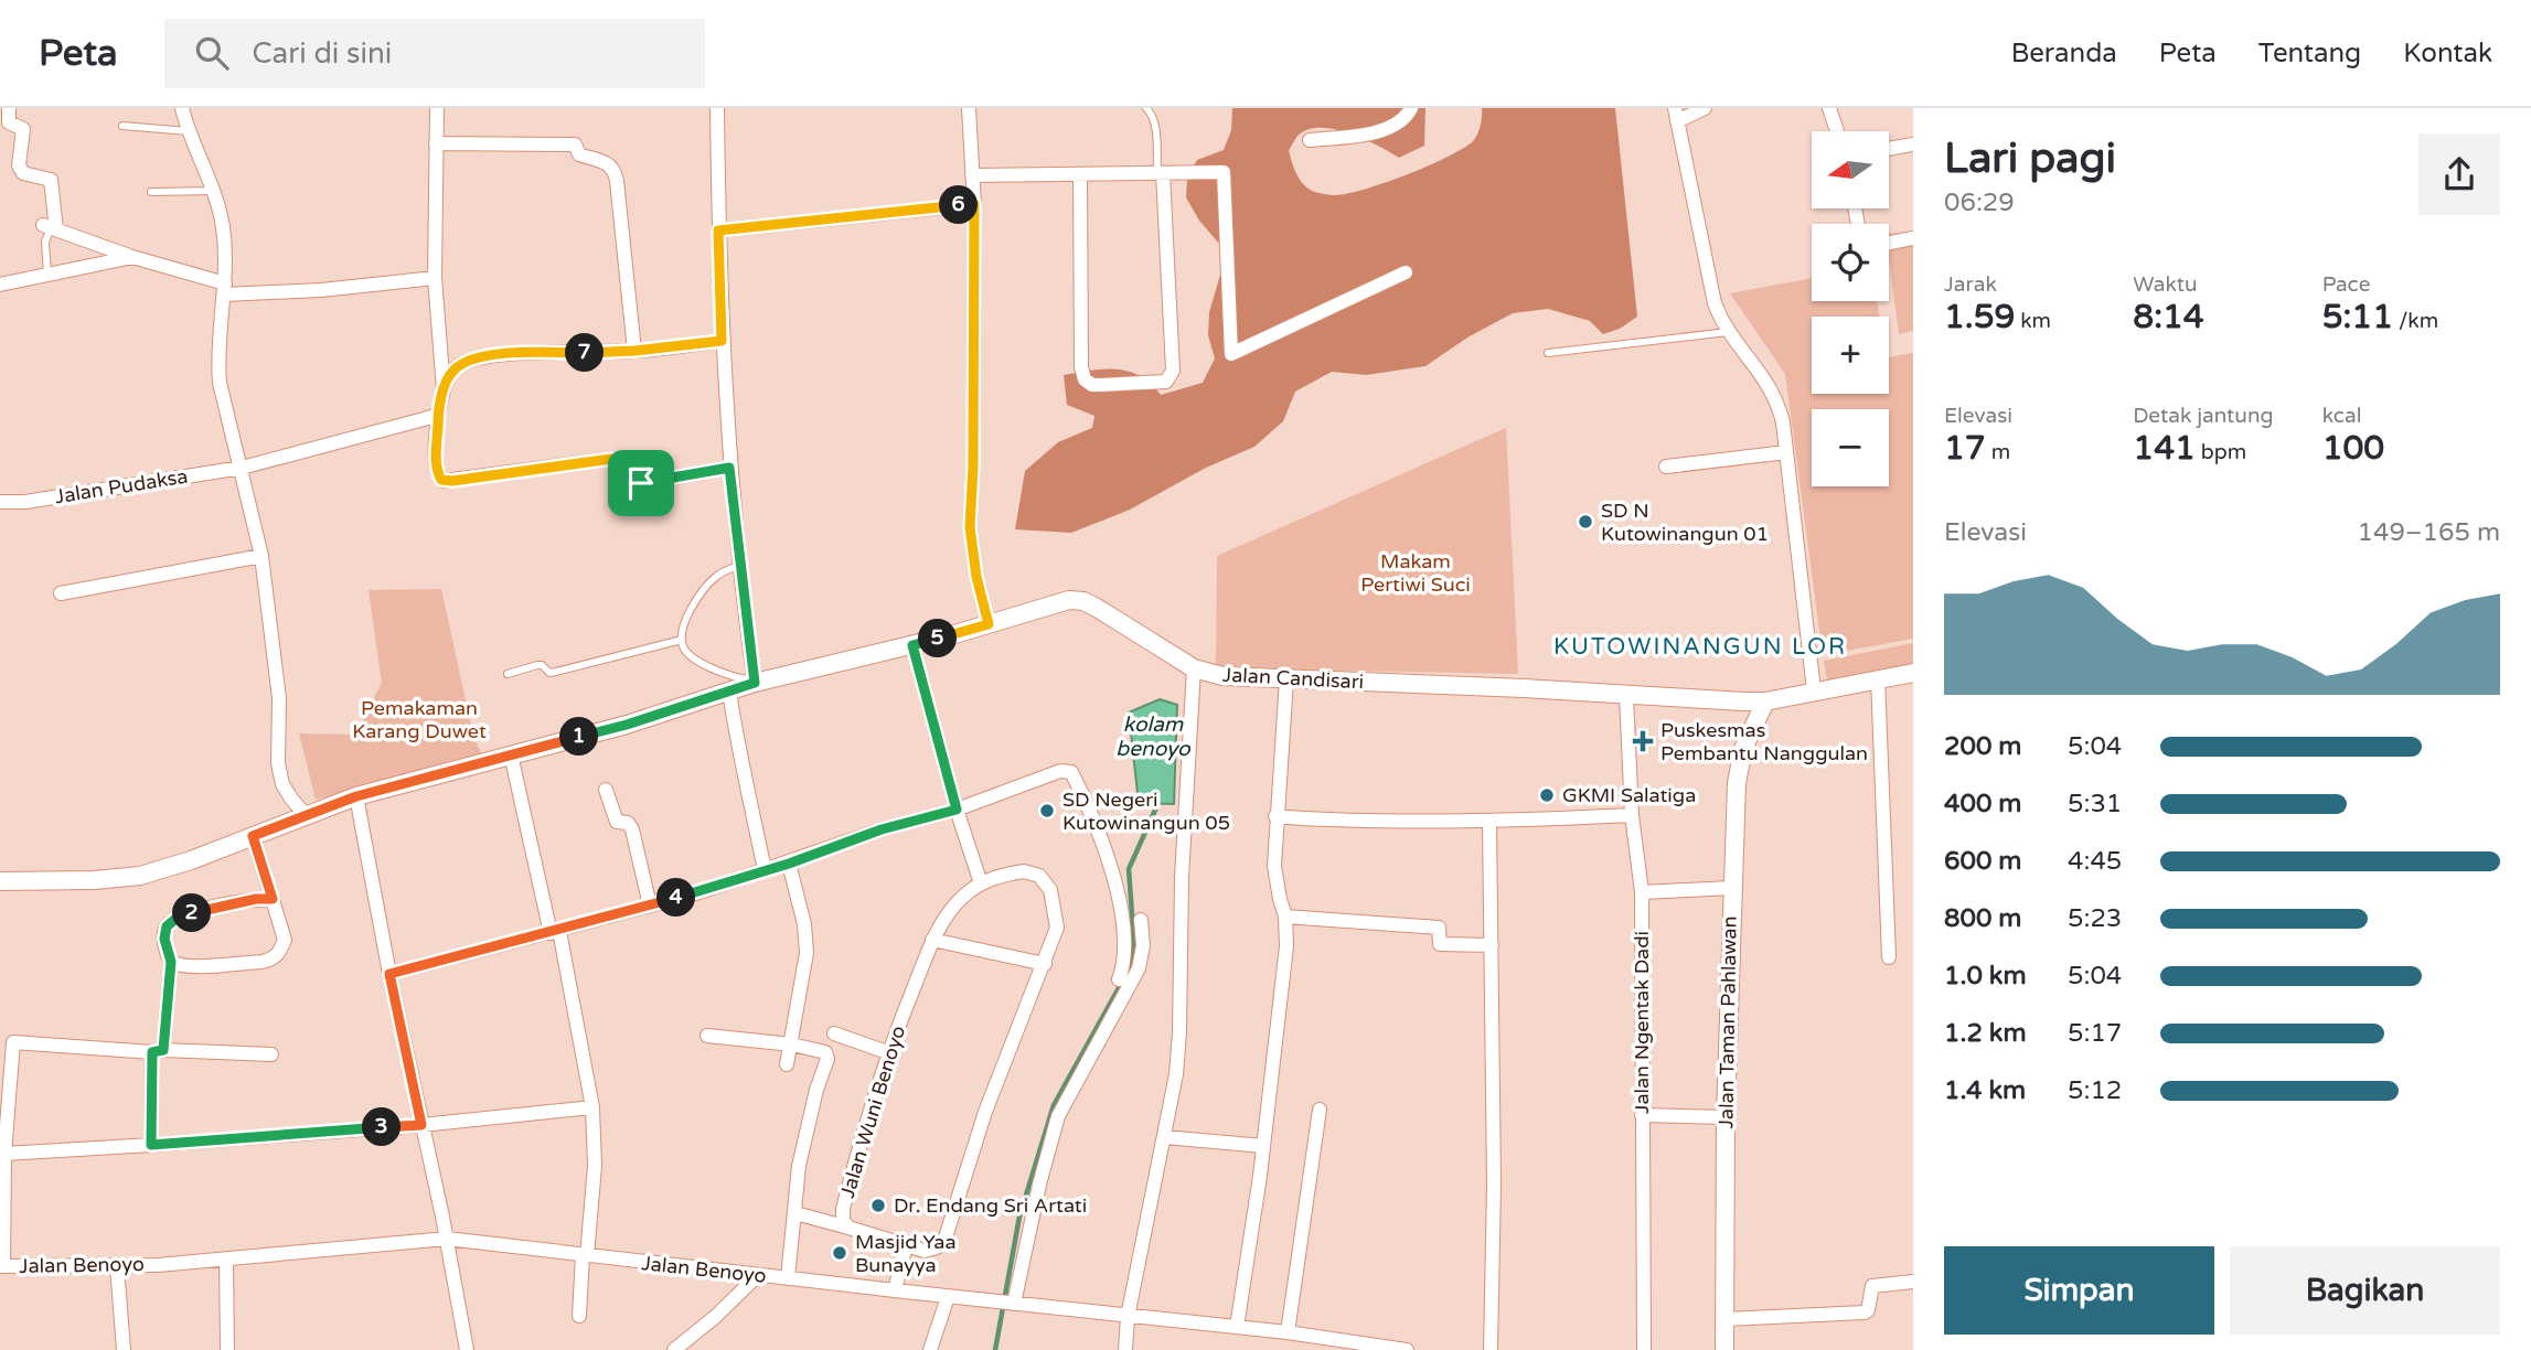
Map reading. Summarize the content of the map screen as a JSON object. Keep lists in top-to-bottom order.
{
  "streets": {
    "street": [
      "Jalan Pudaksa",
      "Jalan Candisari",
      "Jalan Ngentak Dadi",
      "Jalan Taman Pahlawan",
      "Jalan Wuni Benoyo",
      "Jalan Benoyo"
    ]
  },
  "crossings": [
    ["Jalan Candisari", "Jalan Ngentak Dadi"],
    ["Jalan Candisari", "Jalan Taman Pahlawan"]
  ],
  "districts": ["KUTOWINANGUN LOR"],
  "water": ["kolam benoyo"],
  "parks": ["Makam Pertiwi Suci", "Pemakaman Karang Duwet"],
  "places": {
    "other": [
      "SD N Kutowinangun 01",
      "GKMI Salatiga",
      "SD Negeri Kutowinangun 05",
      "Dr. Endang Sri Artati",
      "Masjid Yaa Bunayya"
    ],
    "health": ["Puskesmas Pembantu Nanggulan"]
  },
  "north": "left",
  "page": {
    "header": "Peta",
    "search": "Cari di sini",
    "nav": [
      "Beranda",
      "Peta",
      "Tentang",
      "Kontak"
    ],
    "heading": ["Lari pagi", "06:29"],
    "map_buttons": ["+", "−"],
    "pins": [
      "6",
      "7",
      "5",
      "1",
      "4",
      "2",
      "3"
    ],
    "stats": [
      ["Jarak", "1.59 km"],
      ["Waktu", "8:14"],
      ["Pace", "5:11 /km"],
      ["Elevasi", "17 m"],
      ["Detak jantung", "141 bpm"],
      ["kcal", "100"]
    ],
    "chart": ["Elevasi", "149–165 m"],
    "list": [
      {
        "name": "200 m",
        "note": "5:04"
      },
      {
        "name": "400 m",
        "note": "5:31"
      },
      {
        "name": "600 m",
        "note": "4:45"
      },
      {
        "name": "800 m",
        "note": "5:23"
      },
      {
        "name": "1.0 km",
        "note": "5:04"
      },
      {
        "name": "1.2 km",
        "note": "5:17"
      },
      {
        "name": "1.4 km",
        "note": "5:12"
      }
    ],
    "buttons": ["Simpan", "Bagikan"]
  }
}
